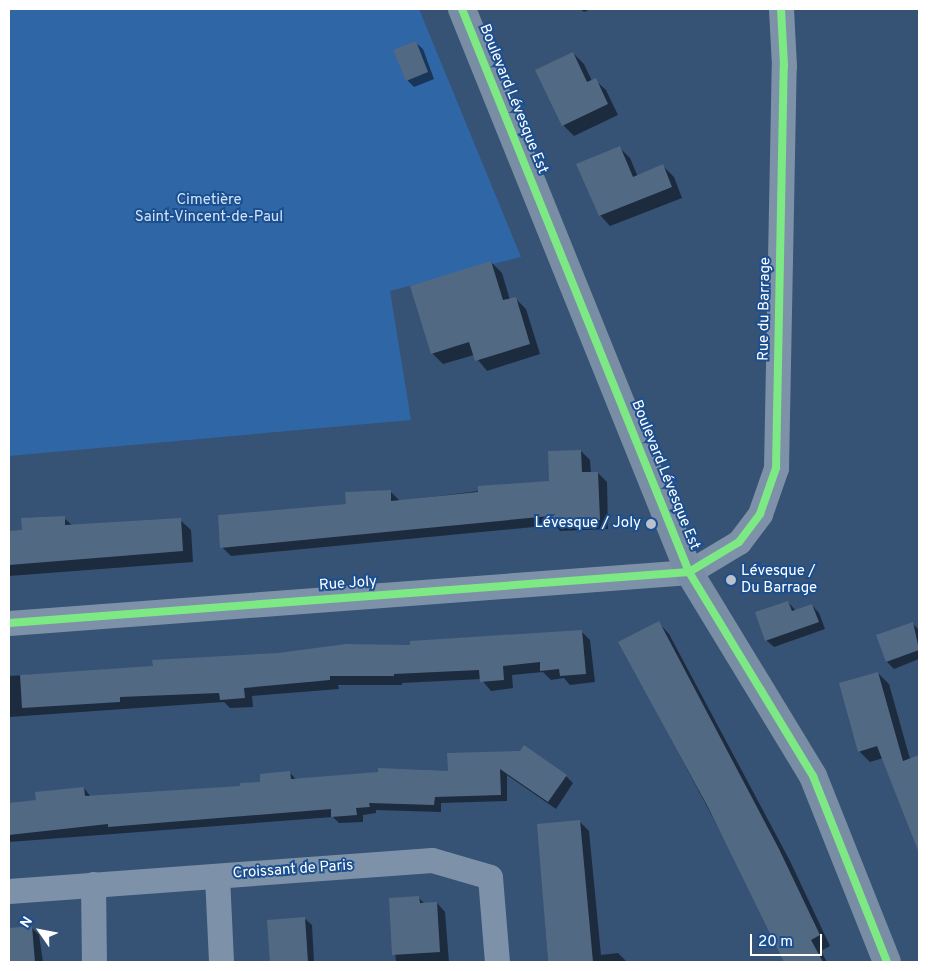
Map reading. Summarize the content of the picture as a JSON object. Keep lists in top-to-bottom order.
{
  "streets": {
    "street": [
      "Boulevard Lévesque Est",
      "Rue du Barrage",
      "Rue Joly",
      "Croissant de Paris"
    ]
  },
  "crossings": [
    ["Boulevard Lévesque Est", "Rue du Barrage"],
    ["Boulevard Lévesque Est", "Rue Joly"],
    ["Rue du Barrage", "Rue Joly"]
  ],
  "parks": ["Cimetière Saint-Vincent-de-Paul"],
  "places": ["Lévesque / Joly", "Lévesque / Du Barrage"],
  "scale_bar": "20 m",
  "north": "top left"
}
